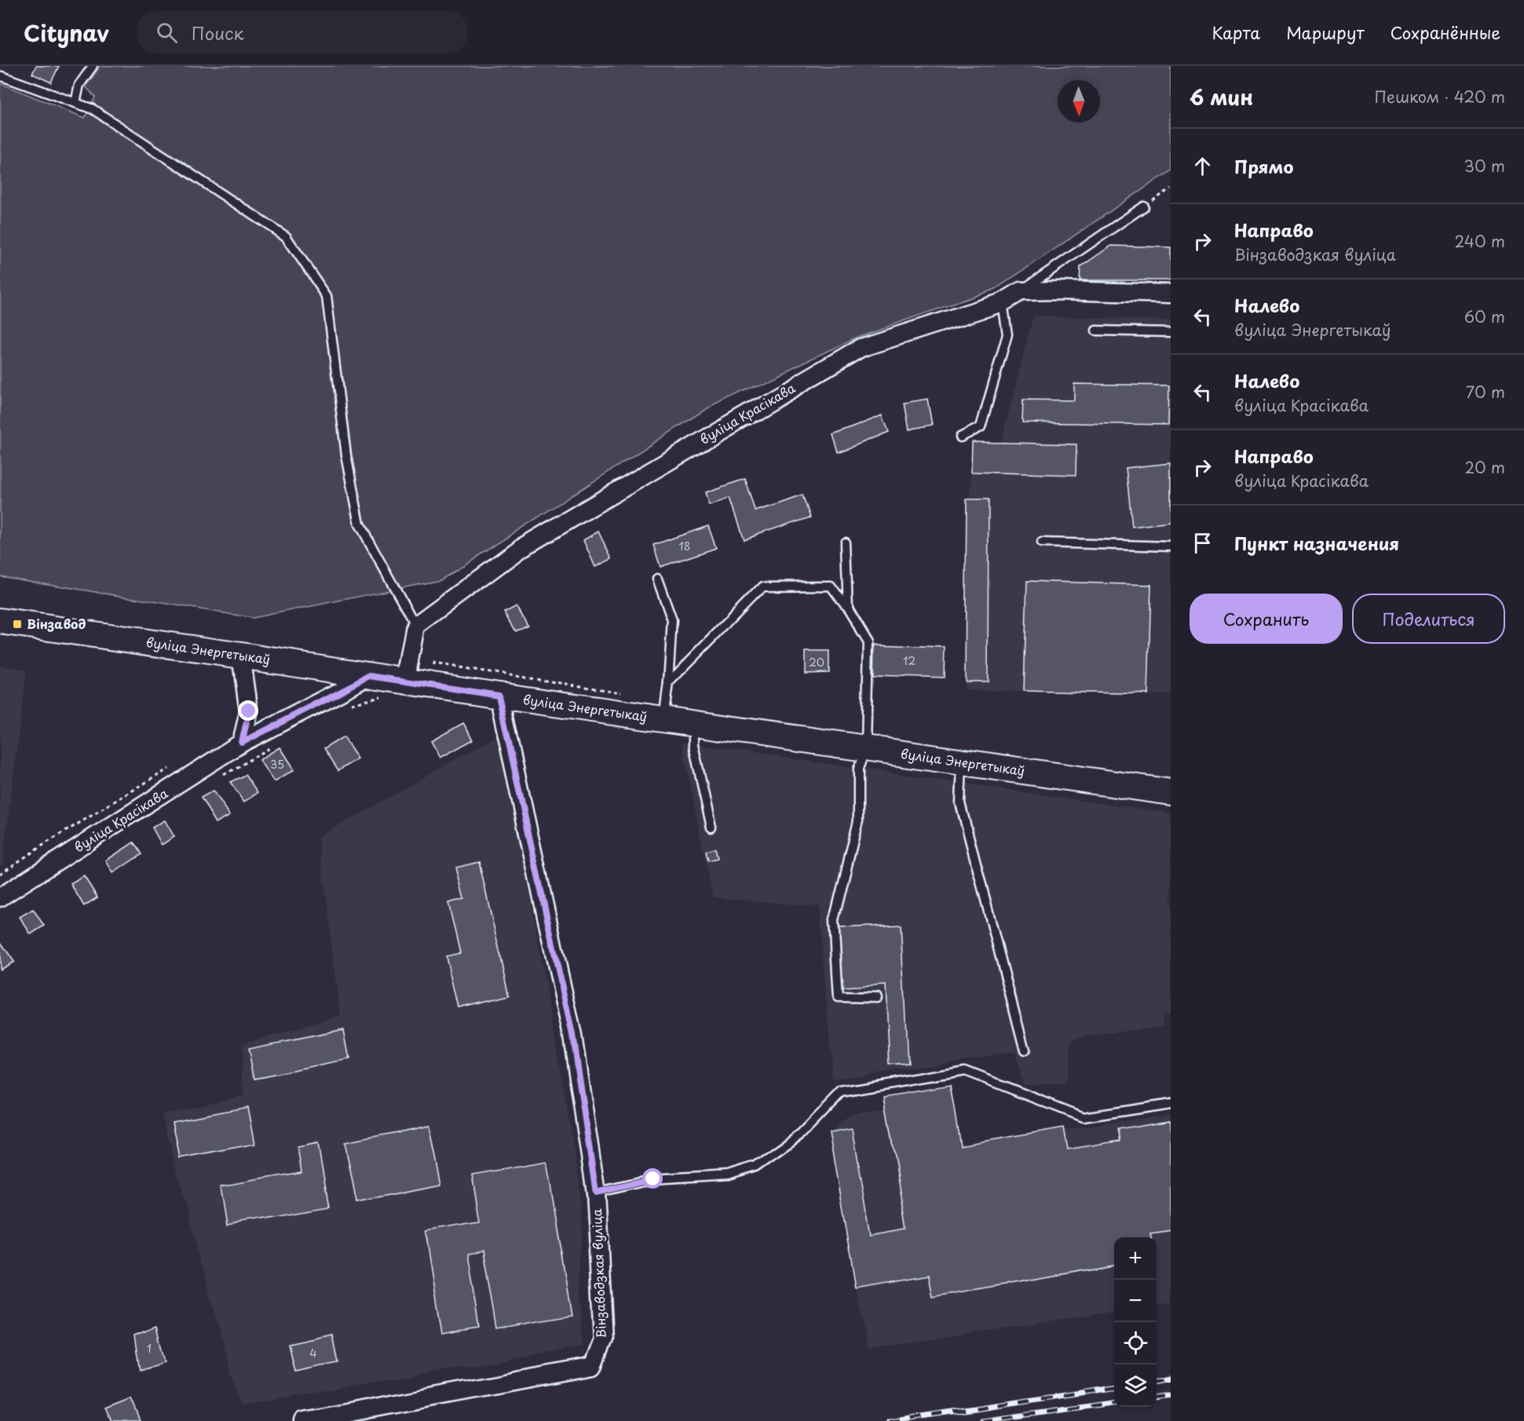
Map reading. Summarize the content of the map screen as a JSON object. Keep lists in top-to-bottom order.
{
  "streets": {
    "main road": ["вуліца Энергетыкаў"],
    "street": ["вуліца Красікава", "Вінзаводзкая вуліца"]
  },
  "crossings": [
    ["вуліца Красікава", "вуліца Энергетыкаў"],
    ["вуліца Энергетыкаў", "Вінзаводзкая вуліца"]
  ],
  "places": {
    "transit": ["Вінзавод"]
  },
  "house_numbers": [
    "18",
    "12",
    "20",
    "35",
    "1",
    "4"
  ],
  "north": "bottom",
  "page": {
    "header": "Citynav",
    "search": "Поиск",
    "nav": ["Карта", "Маршрут", "Сохранённые"],
    "heading": ["6 мин", "Пешком · 420 m"],
    "list": [
      ["Прямо", "30 m"],
      ["Направо", "Вінзаводзкая вуліца", "240 m"],
      ["Налево", "вуліца Энергетыкаў", "60 m"],
      ["Налево", "вуліца Красікава", "70 m"],
      ["Направо", "вуліца Красікава", "20 m"],
      "Пункт назначения"
    ],
    "buttons": ["Сохранить", "Поделиться"],
    "map_buttons": ["+", "−"]
  }
}
